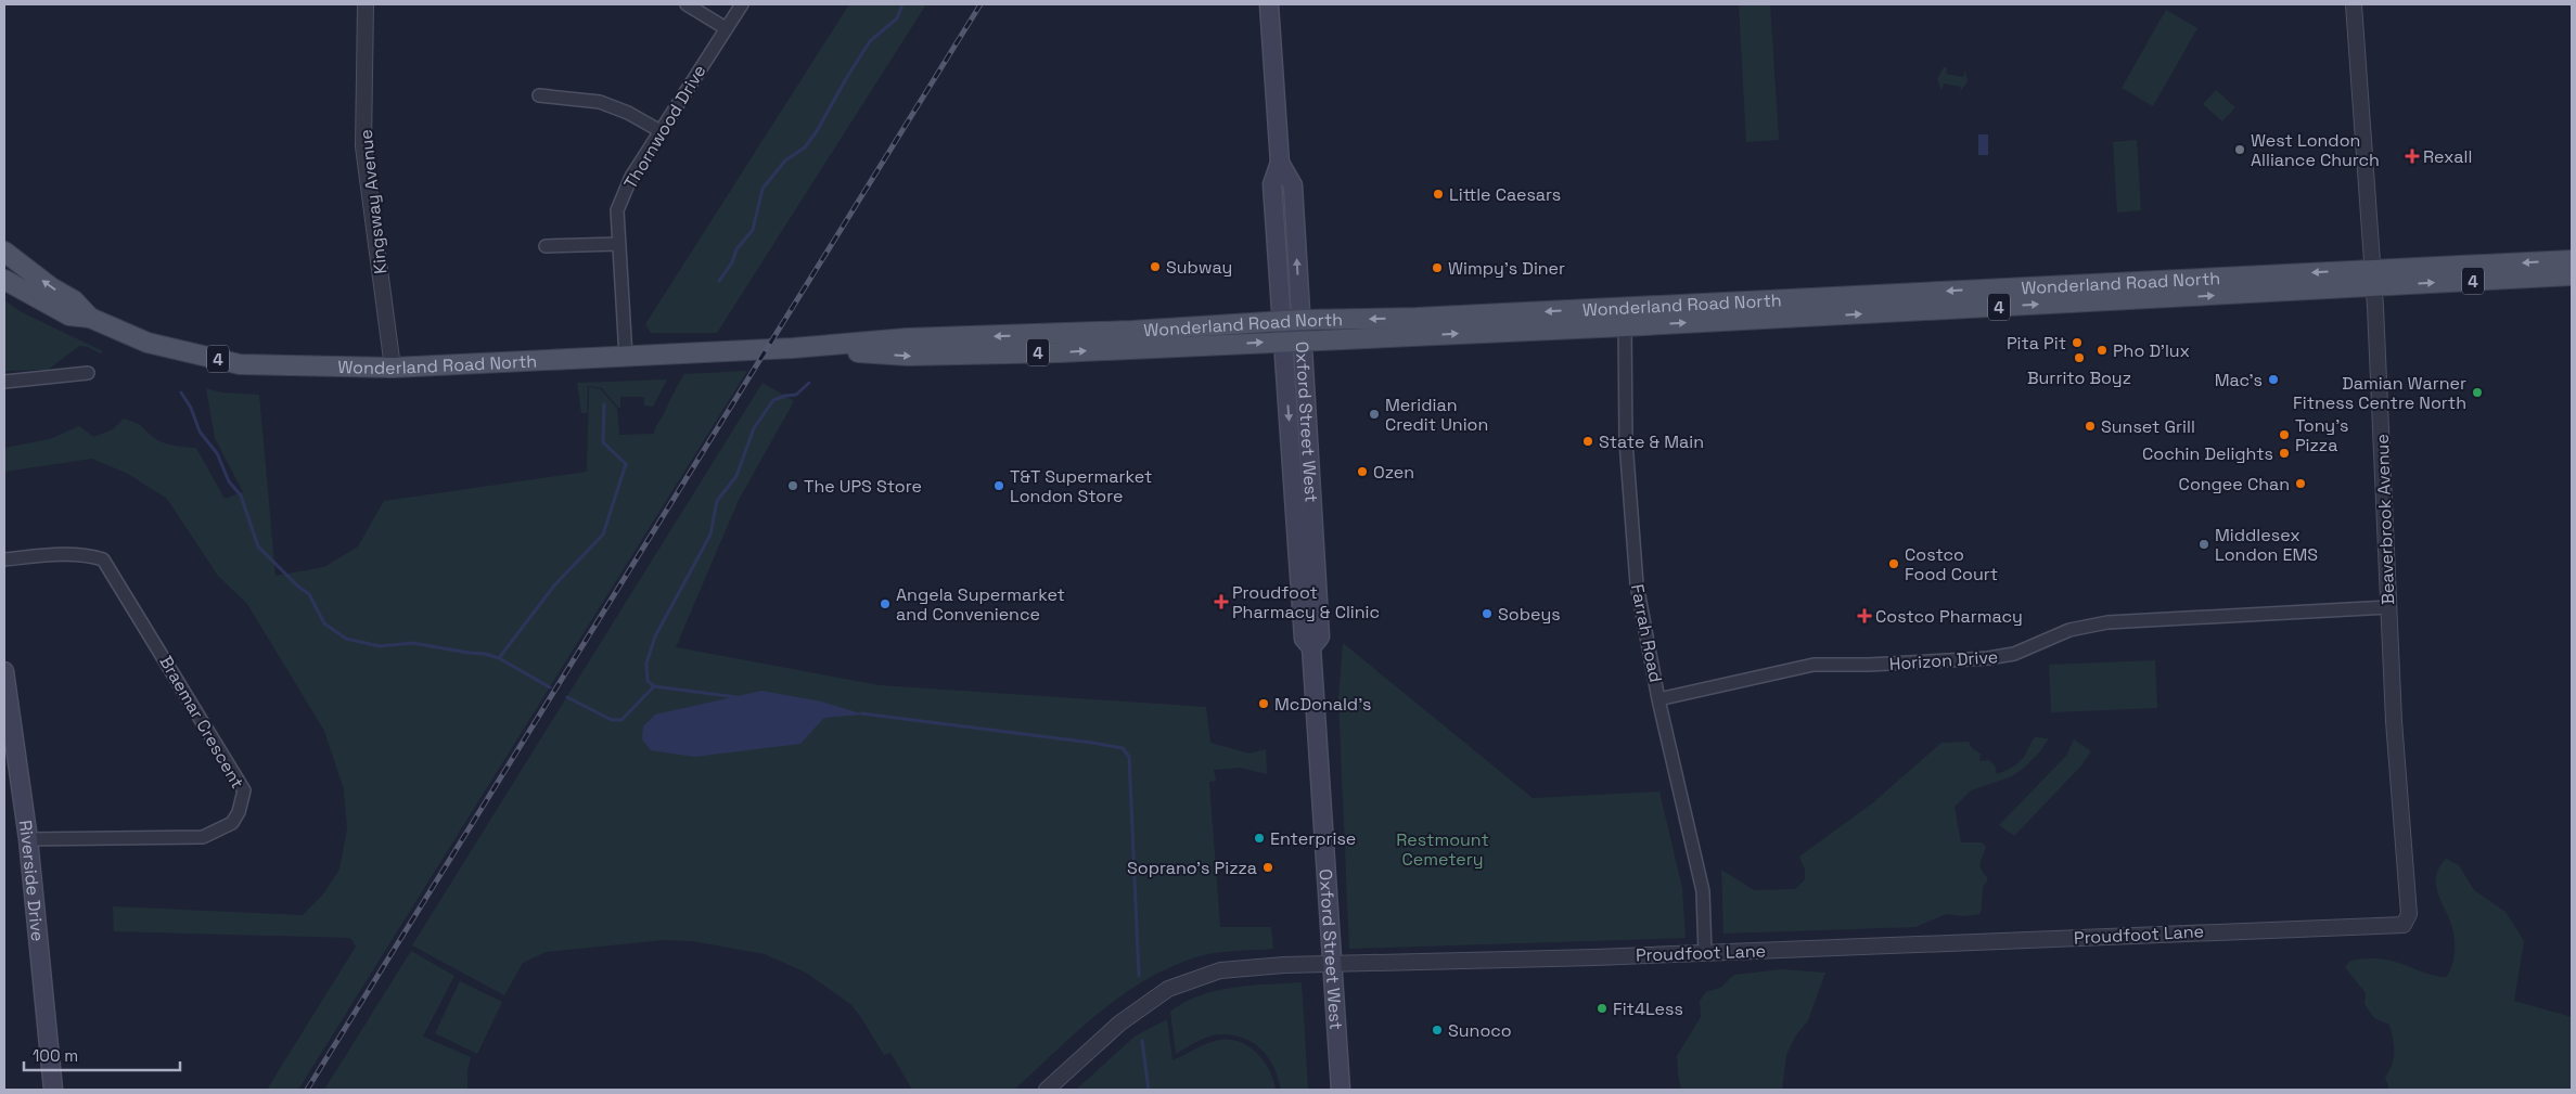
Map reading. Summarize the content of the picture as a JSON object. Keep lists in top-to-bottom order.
{
  "streets": {
    "main road": [
      "4",
      "Wonderland Road North",
      "Oxford Street West",
      "Riverside Drive"
    ],
    "street": [
      "Thornwood Drive",
      "Kingsway Avenue",
      "Beaverbrook Avenue",
      "Farrah Road",
      "Horizon Drive",
      "Braemar Crescent",
      "Proudfoot Lane"
    ]
  },
  "crossings": [
    ["Thornwood Drive", "Wonderland Road North"],
    ["Kingsway Avenue", "Wonderland Road North"],
    ["Wonderland Road North", "Oxford Street West"],
    ["Wonderland Road North", "Beaverbrook Avenue"],
    ["Wonderland Road North", "Farrah Road"],
    ["Oxford Street West", "Proudfoot Lane"],
    ["Beaverbrook Avenue", "Horizon Drive"],
    ["Beaverbrook Avenue", "Proudfoot Lane"],
    ["Farrah Road", "Horizon Drive"],
    ["Farrah Road", "Proudfoot Lane"],
    ["Braemar Crescent", "Riverside Drive"]
  ],
  "parks": ["Restmount Cemetery"],
  "places": {
    "other": [
      "West London Alliance Church",
      "Little Caesars",
      "Subway",
      "Wimpy's Diner",
      "Pita Pit",
      "Pho D'lux",
      "Burrito Boyz",
      "Mac's",
      "Damian Warner Fitness Centre North",
      "Meridian Credit Union",
      "Sunset Grill",
      "Tony's Pizza",
      "State & Main",
      "Cochin Delights",
      "Ozen",
      "Congee Chan",
      "The UPS Store",
      "T&T Supermarket London Store",
      "Middlesex London EMS",
      "Costco Food Court",
      "Angela Supermarket and Convenience",
      "Sobeys",
      "McDonald's",
      "Enterprise",
      "Soprano's Pizza",
      "Fit4Less",
      "Sunoco"
    ],
    "health": ["Rexall", "Proudfoot Pharmacy & Clinic", "Costco Pharmacy"]
  },
  "scale_bar": "100 m"
}
